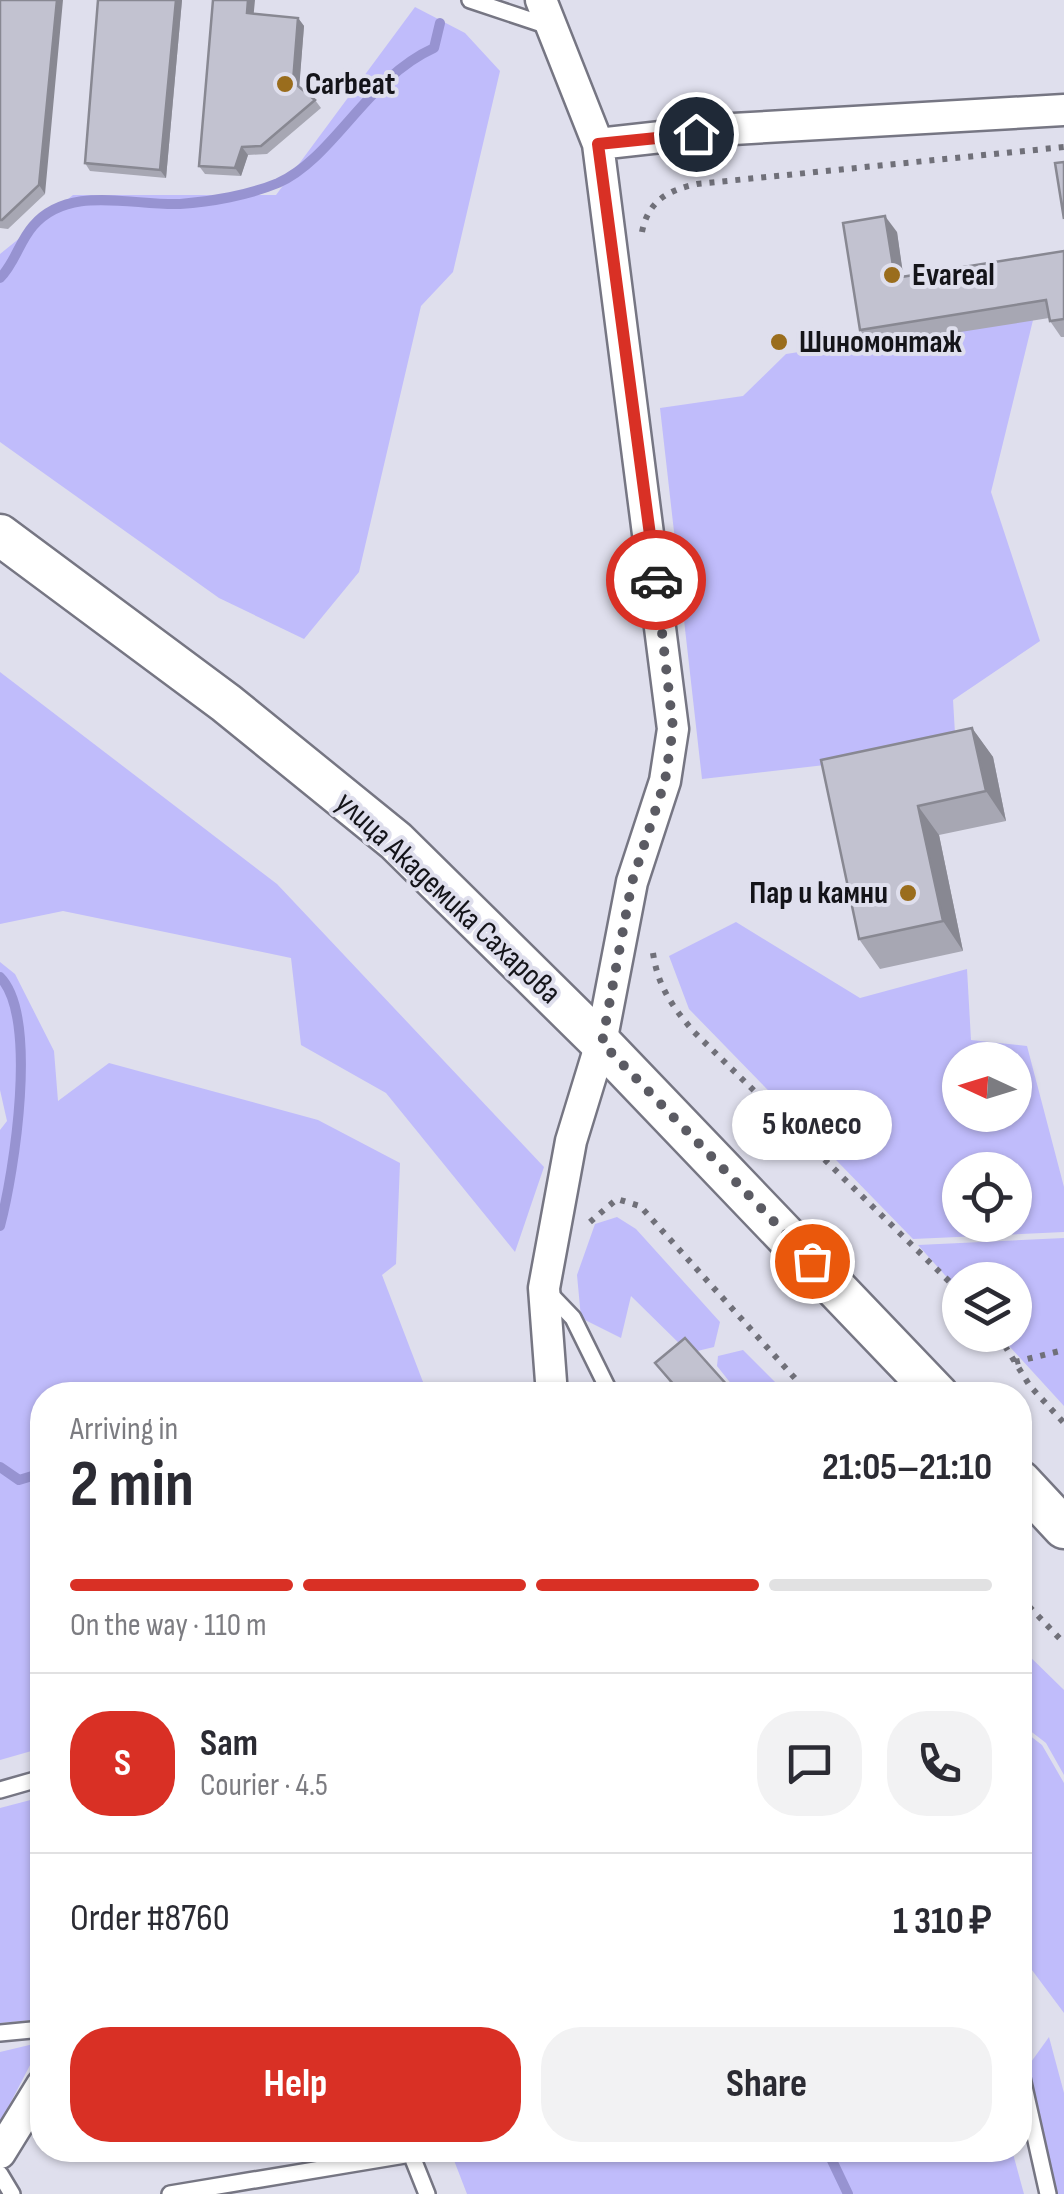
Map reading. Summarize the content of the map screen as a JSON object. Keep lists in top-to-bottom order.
{
  "streets": {
    "main road": ["улица Академика Сахарова"]
  },
  "places": [
    "Carbeat",
    "Evareal",
    "Шиномонтаж",
    "Пар и камни",
    "5 колесо"
  ],
  "north": "left",
  "page": {
    "bubble": "5 колесо",
    "heading": ["2 min", "Arriving in", "21:05–21:10"],
    "panel": [
      "Sam",
      "Courier · 4.5",
      "Order #8760",
      "1 310 ₽"
    ],
    "bar": "On the way · 110 m",
    "round": "S",
    "buttons": ["Help", "Share"]
  }
}
